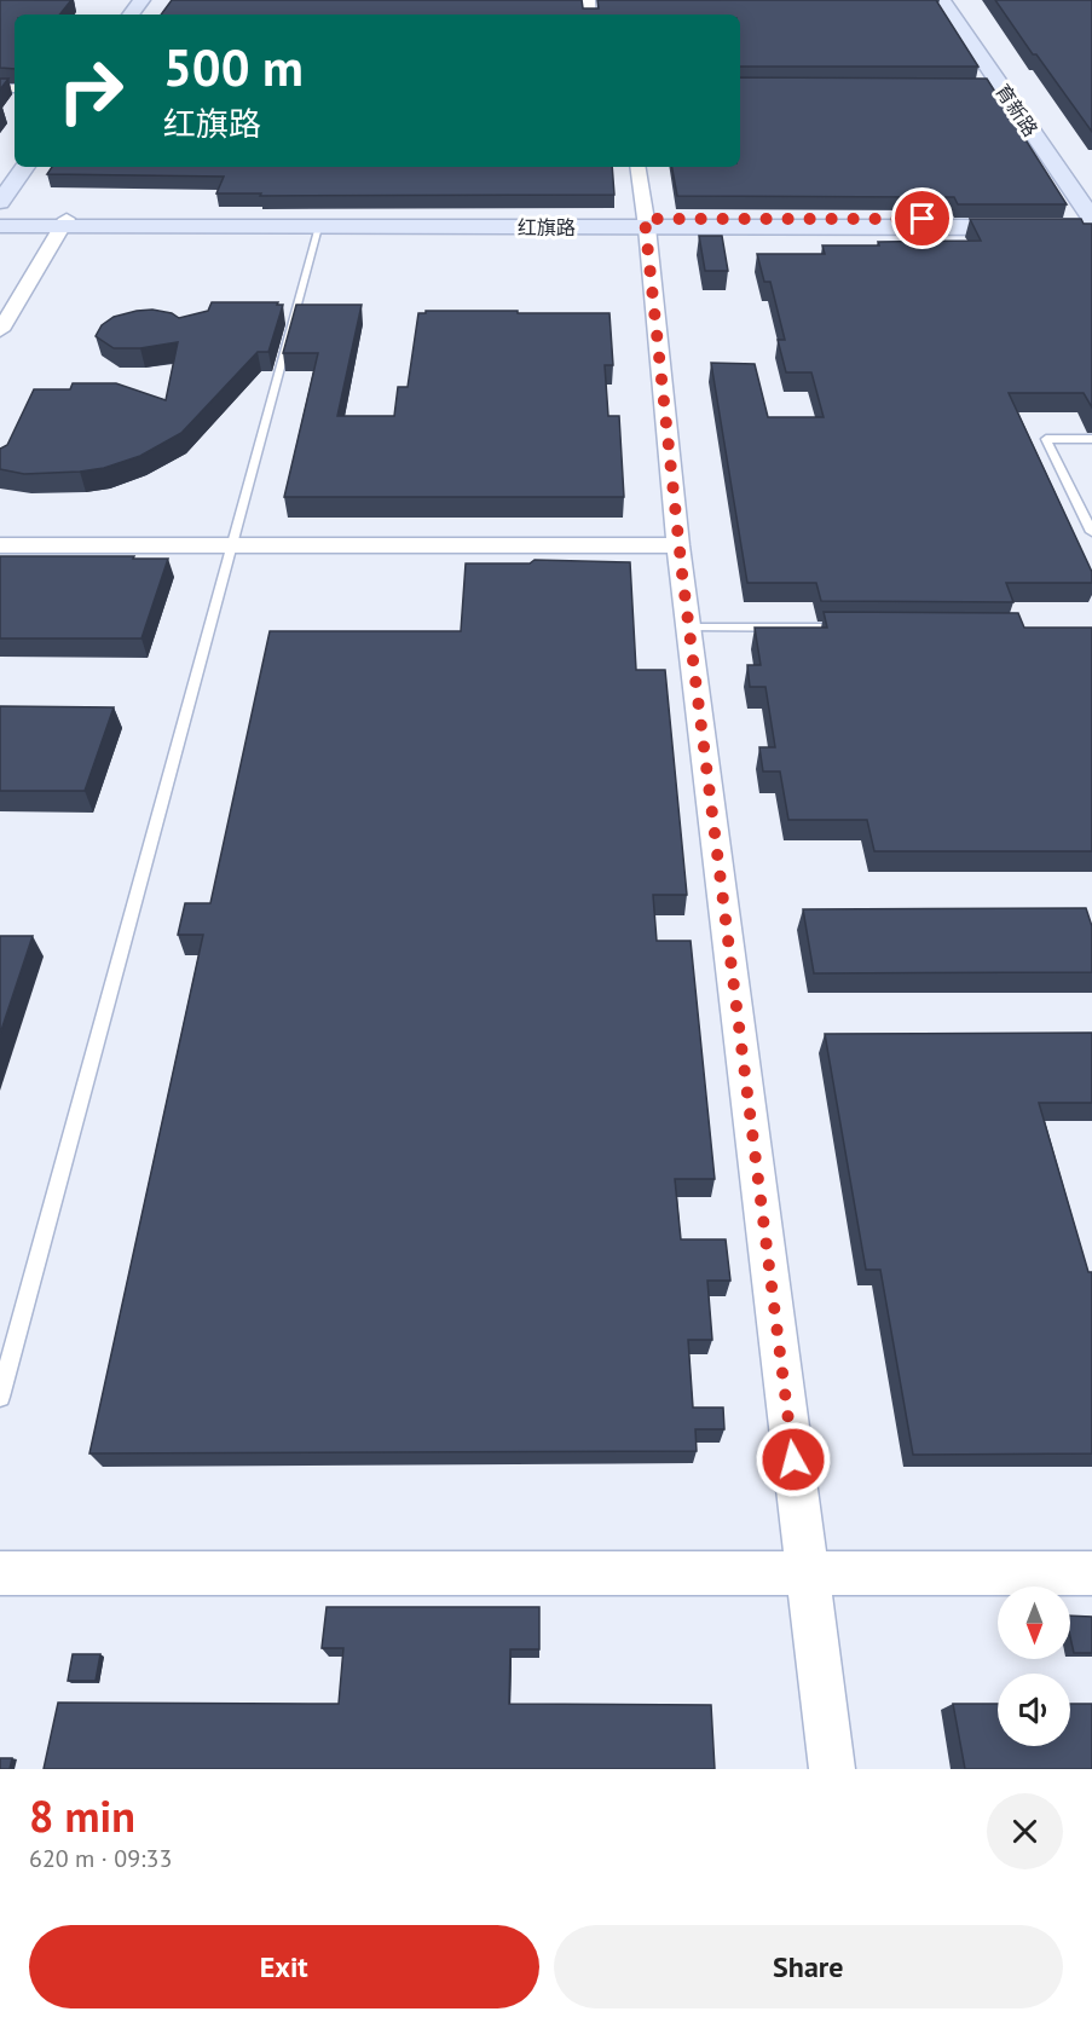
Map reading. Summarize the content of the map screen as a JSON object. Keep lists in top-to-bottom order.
{
  "streets": {
    "main road": ["育新路", "红旗路"]
  },
  "crossings": [
    ["育新路", "红旗路"]
  ],
  "north": "bottom",
  "page": {
    "turn": ["500 m", "红旗路"],
    "heading": ["8 min", "620 m · 09:33"],
    "buttons": ["Exit", "Share"]
  }
}
